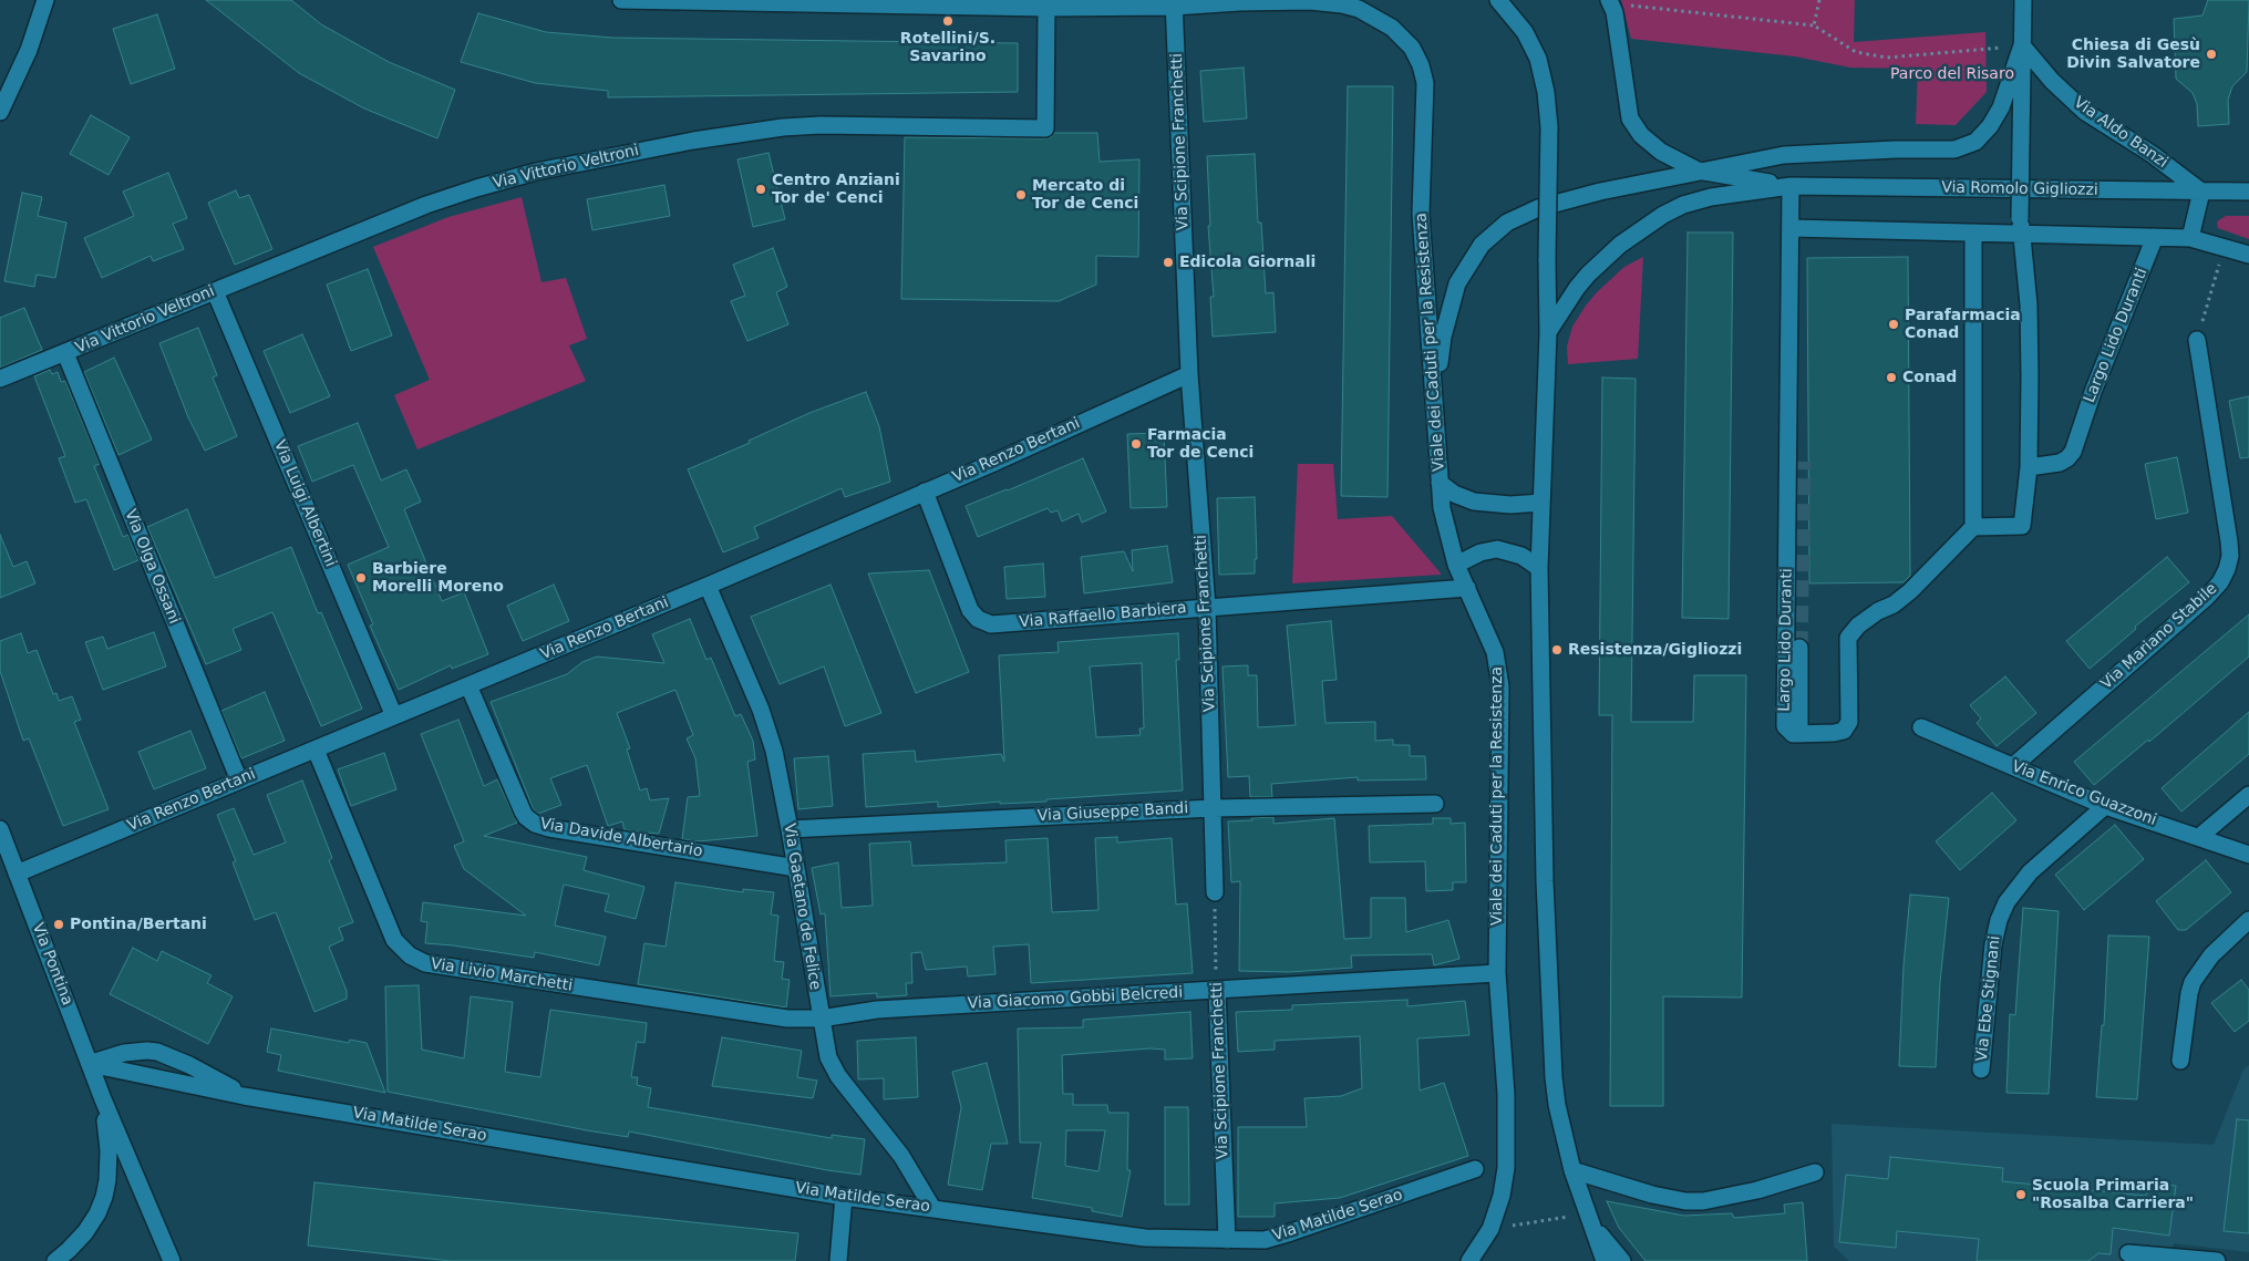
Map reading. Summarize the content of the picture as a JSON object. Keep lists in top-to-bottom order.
{
  "streets": {
    "street": [
      "Via Aldo Banzi",
      "Via Scipione Franchetti",
      "Via Vittorio Veltroni",
      "Via Romolo Gigliozzi",
      "Largo Lido Duranti",
      "Viale dei Caduti per la Resistenza",
      "Via Renzo Bertani",
      "Via Luigi Albertini",
      "Via Olga Ossani",
      "Via Raffaello Barbiera",
      "Via Mariano Stabile",
      "Via Enrico Guazzoni",
      "Via Giuseppe Bandi",
      "Via Davide Albertario",
      "Via Gaetano de Felice",
      "Via Pontina",
      "Via Livio Marchetti",
      "Via Giacomo Gobbi Belcredi",
      "Via Ebe Stignani",
      "Via Matilde Serao"
    ]
  },
  "crossings": [
    ["Via Aldo Banzi", "Via Romolo Gigliozzi"],
    ["Via Scipione Franchetti", "Viale dei Caduti per la Resistenza"],
    ["Via Scipione Franchetti", "Via Renzo Bertani"],
    ["Via Scipione Franchetti", "Via Raffaello Barbiera"],
    ["Via Scipione Franchetti", "Via Giuseppe Bandi"],
    ["Via Scipione Franchetti", "Via Giacomo Gobbi Belcredi"],
    ["Via Scipione Franchetti", "Via Matilde Serao"],
    ["Via Vittorio Veltroni", "Viale dei Caduti per la Resistenza"],
    ["Via Vittorio Veltroni", "Via Luigi Albertini"],
    ["Via Vittorio Veltroni", "Via Olga Ossani"],
    ["Via Romolo Gigliozzi", "Largo Lido Duranti"],
    ["Viale dei Caduti per la Resistenza", "Via Raffaello Barbiera"],
    ["Viale dei Caduti per la Resistenza", "Via Giacomo Gobbi Belcredi"],
    ["Via Renzo Bertani", "Via Luigi Albertini"],
    ["Via Renzo Bertani", "Via Olga Ossani"],
    ["Via Renzo Bertani", "Via Raffaello Barbiera"],
    ["Via Renzo Bertani", "Via Davide Albertario"],
    ["Via Renzo Bertani", "Via Gaetano de Felice"],
    ["Via Renzo Bertani", "Via Pontina"],
    ["Via Renzo Bertani", "Via Livio Marchetti"],
    ["Via Mariano Stabile", "Via Enrico Guazzoni"],
    ["Via Enrico Guazzoni", "Via Ebe Stignani"],
    ["Via Giuseppe Bandi", "Via Gaetano de Felice"],
    ["Via Davide Albertario", "Via Gaetano de Felice"],
    ["Via Gaetano de Felice", "Via Livio Marchetti"],
    ["Via Gaetano de Felice", "Via Giacomo Gobbi Belcredi"],
    ["Via Gaetano de Felice", "Via Matilde Serao"],
    ["Via Pontina", "Via Matilde Serao"],
    ["Via Livio Marchetti", "Via Giacomo Gobbi Belcredi"]
  ],
  "parks": ["Parco del Risaro"],
  "places": [
    "Rotellini/S. Savarino",
    "Chiesa di Gesù Divin Salvatore",
    "Centro Anziani Tor de' Cenci",
    "Mercato di Tor de Cenci",
    "Edicola Giornali",
    "Parafarmacia Conad",
    "Conad",
    "Farmacia Tor de Cenci",
    "Barbiere Morelli Moreno",
    "Resistenza/Gigliozzi",
    "Pontina/Bertani",
    "Scuola Primaria \"Rosalba Carriera\""
  ]
}
